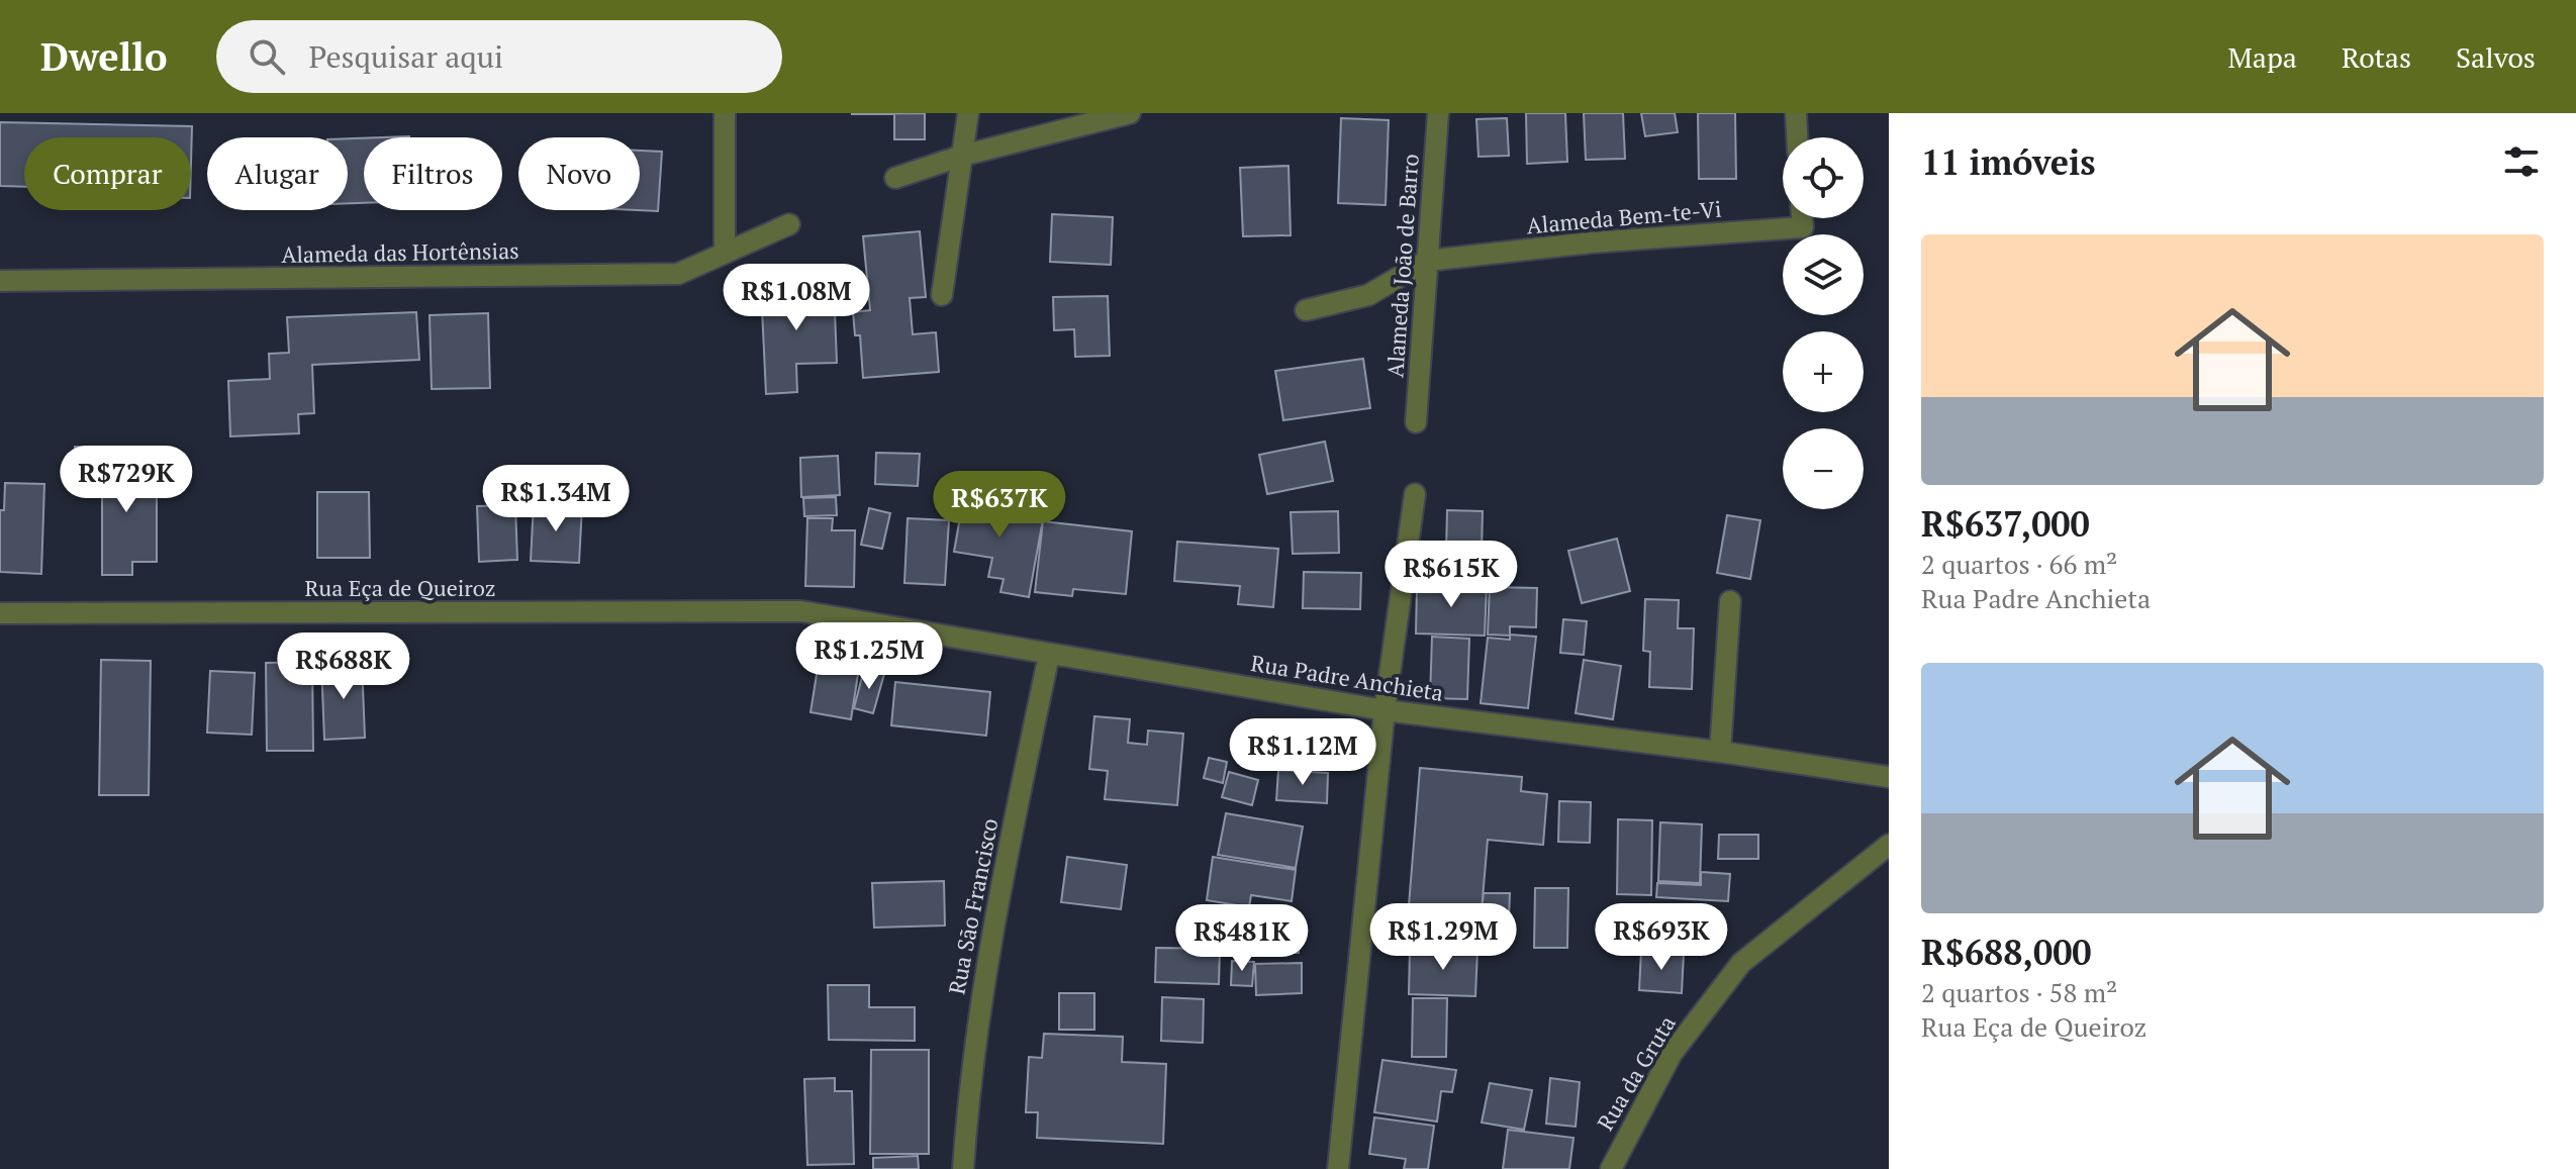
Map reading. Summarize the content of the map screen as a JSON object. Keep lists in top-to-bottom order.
{
  "streets": {
    "street": [
      "Alameda Bem-te-Vi",
      "Alameda das Hortênsias",
      "Alameda João de Barro",
      "Rua Eça de Queiroz",
      "Rua Padre Anchieta",
      "Rua São Francisco",
      "Rua da Gruta"
    ]
  },
  "crossings": [
    ["Alameda Bem-te-Vi", "Alameda João de Barro"],
    ["Rua Eça de Queiroz", "Rua Padre Anchieta"],
    ["Rua Padre Anchieta", "Rua São Francisco"]
  ],
  "page": {
    "header": "Dwello",
    "search": "Pesquisar aqui",
    "nav": ["Mapa", "Rotas", "Salvos"],
    "heading": "11 imóveis",
    "map_buttons": ["+", "−"],
    "chip": [
      "Comprar",
      "Alugar",
      "Filtros",
      "Novo"
    ],
    "list": [
      {
        "name": "R$637,000",
        "note": "2 quartos · 66 m² · Rua Padre Anchieta"
      },
      {
        "name": "R$688,000",
        "note": "2 quartos · 58 m² · Rua Eça de Queiroz"
      }
    ],
    "price": [
      "R$1.08M",
      "R$729K",
      "R$1.34M",
      "R$637K",
      "R$615K",
      "R$1.25M",
      "R$688K",
      "R$1.12M",
      "R$1.29M",
      "R$693K",
      "R$481K"
    ]
  }
}
